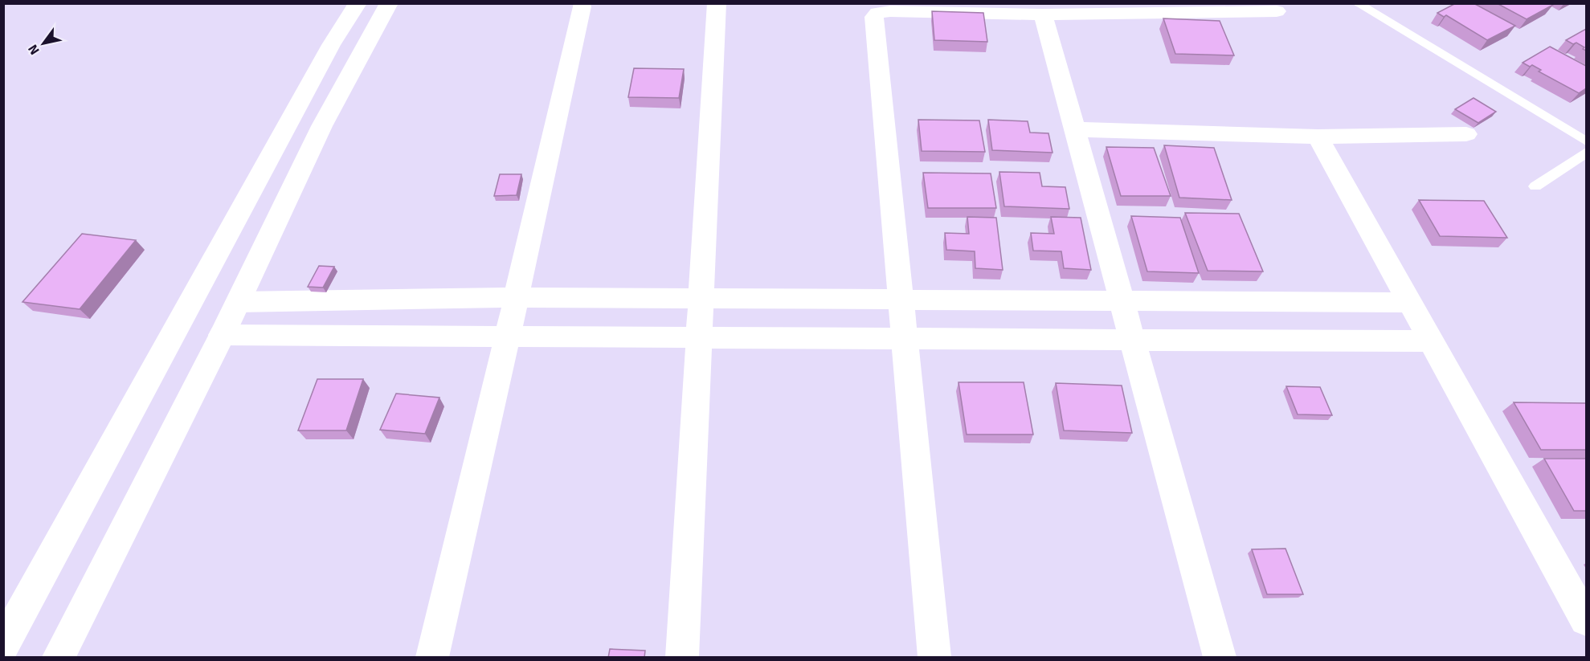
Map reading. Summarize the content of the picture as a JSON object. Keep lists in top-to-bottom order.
{
  "north": "bottom left"
}
